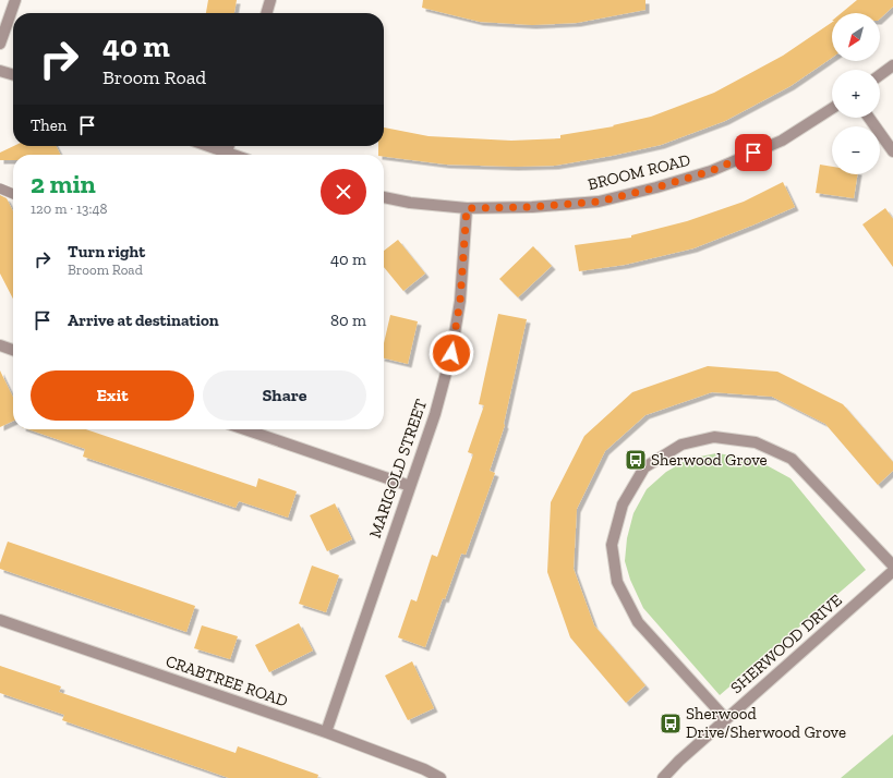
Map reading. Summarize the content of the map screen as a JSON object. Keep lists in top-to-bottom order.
{
  "streets": {
    "street": [
      "BROOM ROAD",
      "MARIGOLD STREET",
      "SHERWOOD DRIVE",
      "CRABTREE ROAD"
    ]
  },
  "crossings": [
    ["BROOM ROAD", "MARIGOLD STREET"],
    ["MARIGOLD STREET", "CRABTREE ROAD"]
  ],
  "places": {
    "bus stop": ["Sherwood Grove", "Sherwood Drive/Sherwood Grove"]
  },
  "north": "bottom left",
  "page": {
    "map_buttons": ["+", "−"],
    "turn": ["40 m", "Broom Road"],
    "then": "Then",
    "heading": ["2 min", "120 m · 13:48"],
    "list": [
      {
        "name": "Turn right",
        "note": "Broom Road",
        "value": "40 m"
      },
      {
        "name": "Arrive at destination",
        "value": "80 m"
      }
    ],
    "buttons": ["Exit", "Share"]
  }
}
